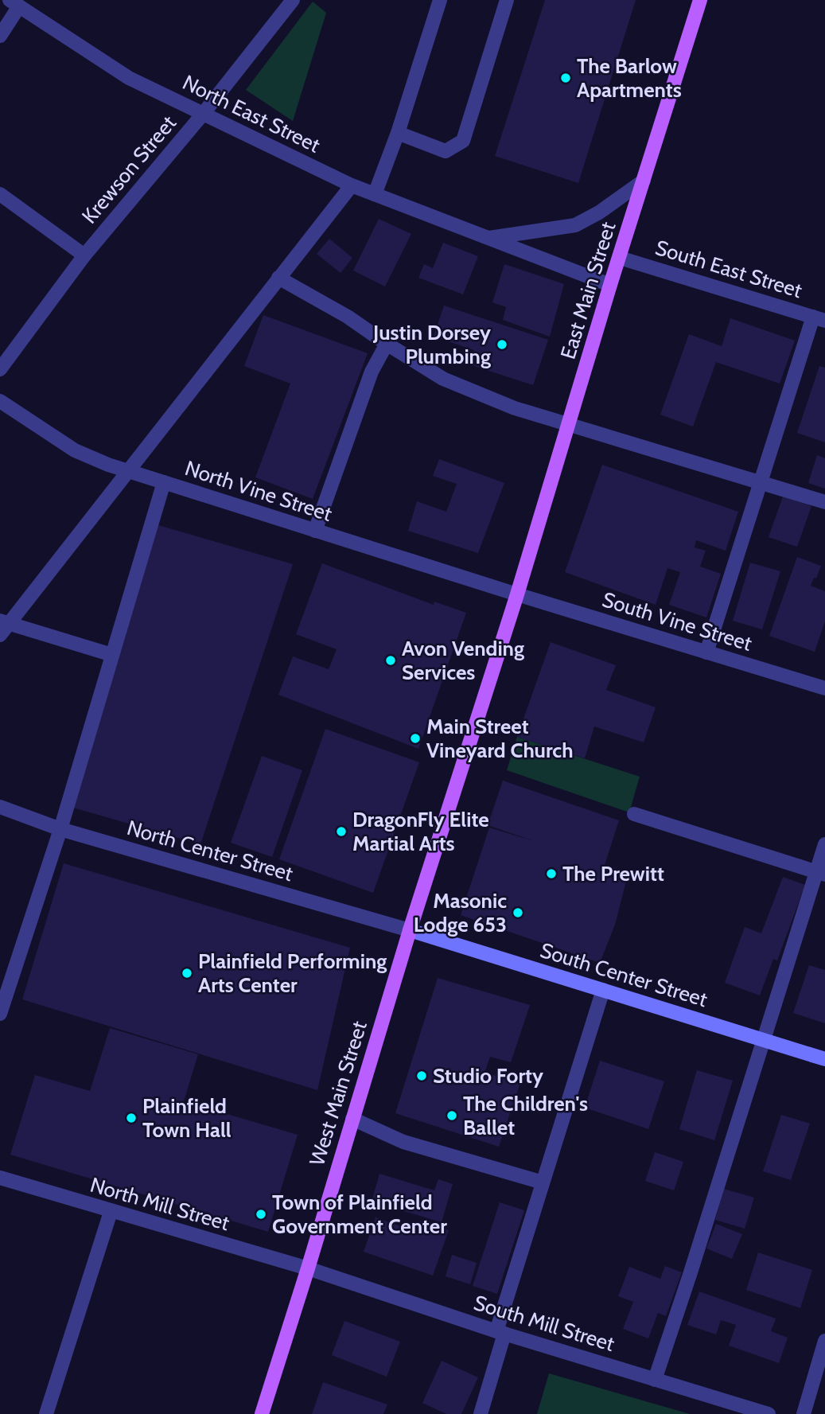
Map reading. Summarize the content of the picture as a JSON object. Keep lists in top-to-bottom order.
{
  "streets": {
    "main road": ["East Main Street", "South Center Street", "West Main Street"],
    "street": [
      "North East Street",
      "Krewson Street",
      "South East Street",
      "North Vine Street",
      "South Vine Street",
      "North Center Street",
      "North Mill Street",
      "South Mill Street"
    ]
  },
  "crossings": [
    ["North East Street", "Krewson Street"],
    ["North East Street", "East Main Street"],
    ["South East Street", "East Main Street"],
    ["East Main Street", "North Vine Street"],
    ["East Main Street", "South Vine Street"],
    ["East Main Street", "West Main Street"],
    ["North Vine Street", "South Vine Street"],
    ["North Vine Street", "West Main Street"],
    ["South Vine Street", "West Main Street"],
    ["North Center Street", "South Center Street"],
    ["North Center Street", "West Main Street"],
    ["South Center Street", "West Main Street"],
    ["West Main Street", "North Mill Street"],
    ["West Main Street", "South Mill Street"],
    ["North Mill Street", "South Mill Street"]
  ],
  "places": [
    "The Barlow Apartments",
    "Justin Dorsey Plumbing",
    "Avon Vending Services",
    "Main Street Vineyard Church",
    "DragonFly Elite Martial Arts",
    "The Prewitt",
    "Masonic Lodge 653",
    "Plainfield Performing Arts Center",
    "Studio Forty",
    "The Children's Ballet",
    "Plainfield Town Hall",
    "Town of Plainfield Government Center"
  ]
}
